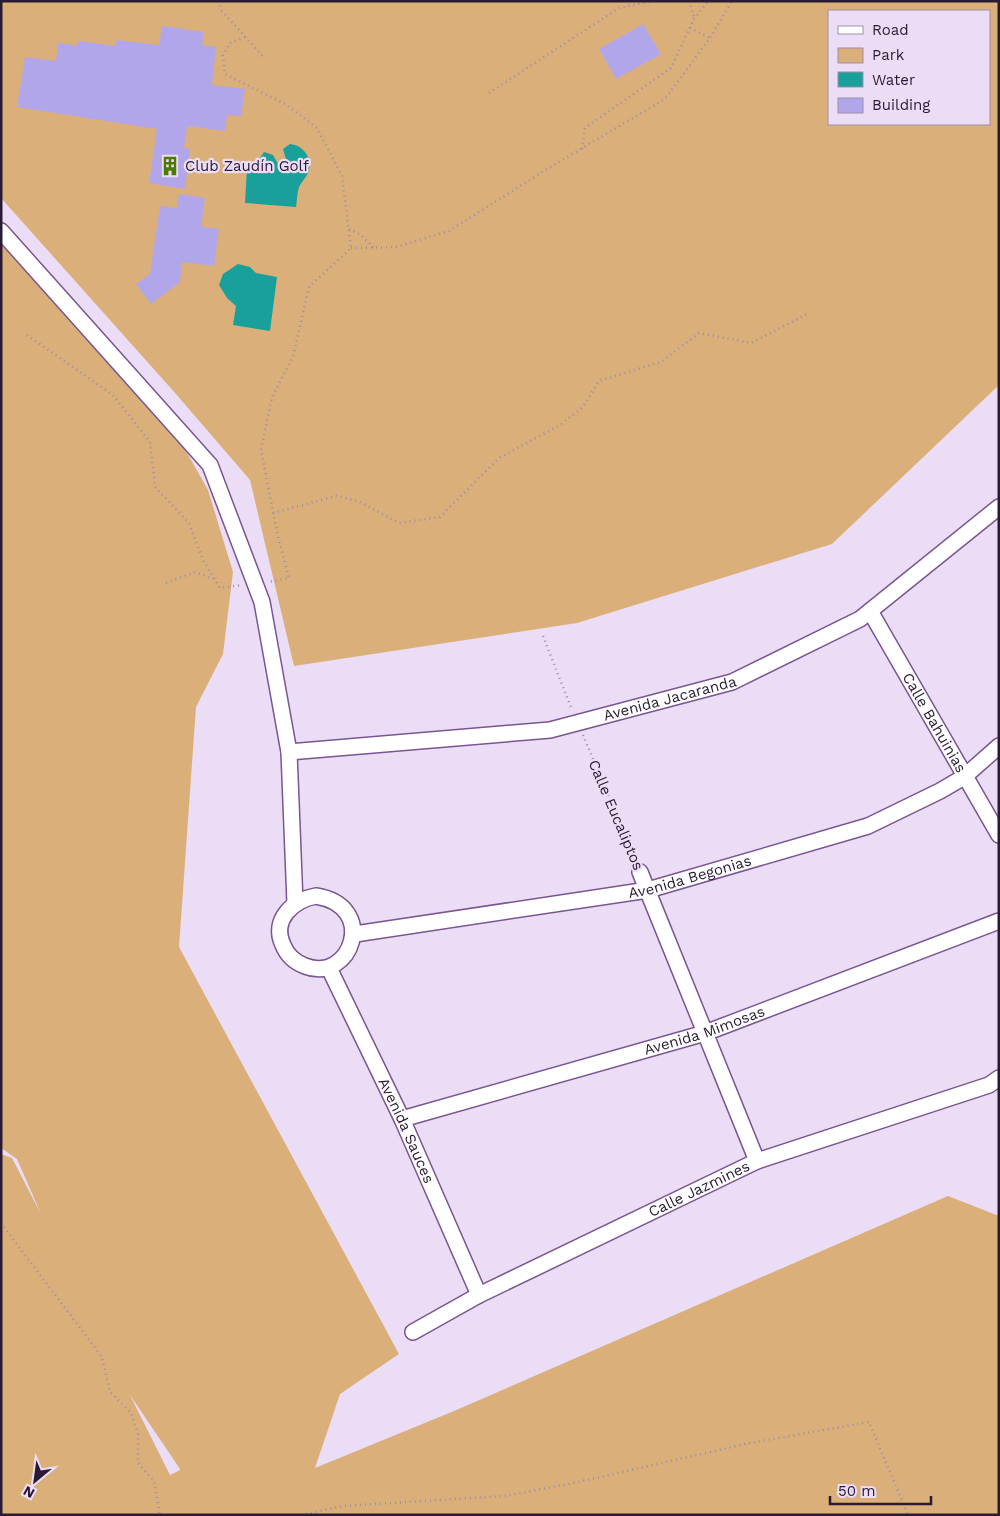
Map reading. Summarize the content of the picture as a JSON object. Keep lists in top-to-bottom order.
{
  "streets": {
    "street": [
      "Avenida Jacaranda",
      "Calle Bahuinias",
      "Calle Eucaliptos",
      "Avenida Begonias",
      "Avenida Mimosas",
      "Avenida Sauces",
      "Calle Jazmines"
    ]
  },
  "crossings": [
    ["Avenida Jacaranda", "Calle Bahuinias"],
    ["Avenida Jacaranda", "Calle Eucaliptos"],
    ["Calle Bahuinias", "Avenida Begonias"],
    ["Calle Eucaliptos", "Avenida Begonias"],
    ["Calle Eucaliptos", "Avenida Mimosas"],
    ["Calle Eucaliptos", "Calle Jazmines"],
    ["Avenida Begonias", "Avenida Sauces"],
    ["Avenida Mimosas", "Avenida Sauces"],
    ["Avenida Sauces", "Calle Jazmines"]
  ],
  "places": {
    "building": ["Club Zaudín Golf"]
  },
  "legend": [
    "Road",
    "Park",
    "Water",
    "Building"
  ],
  "scale_bar": "50 m",
  "north": "bottom left"
}
